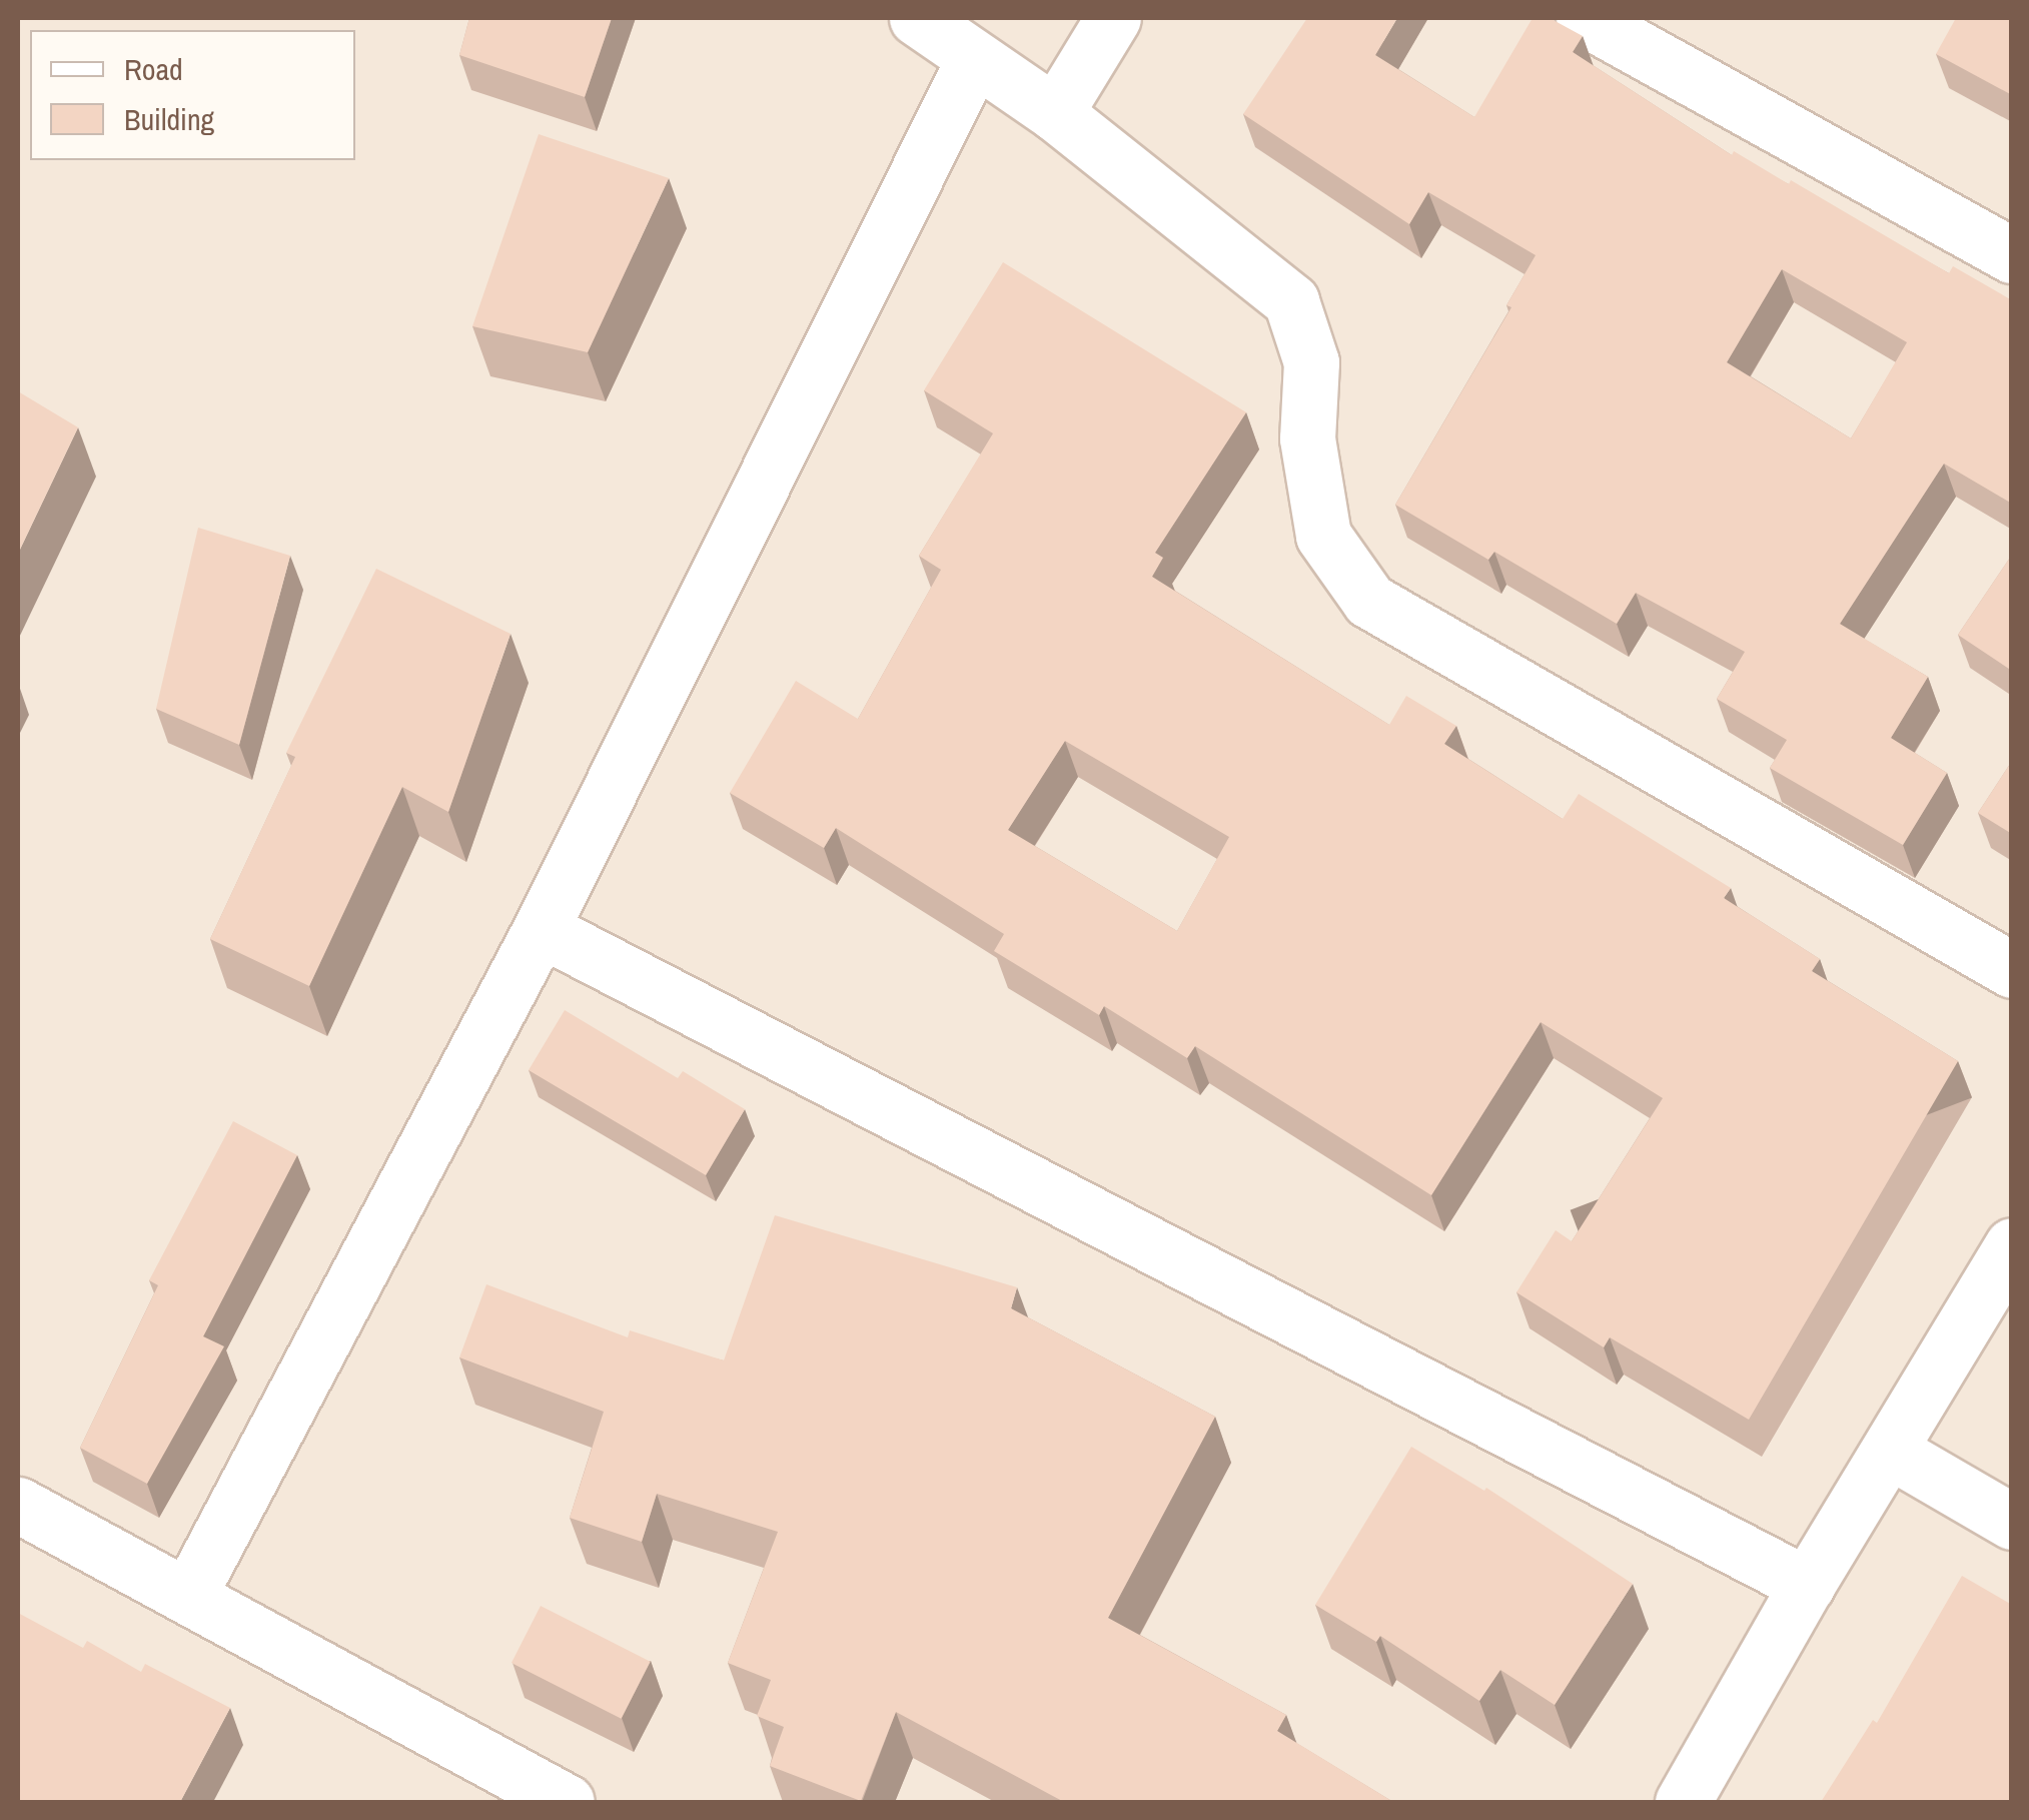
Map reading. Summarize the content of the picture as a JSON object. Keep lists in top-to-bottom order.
{
  "legend": ["Road", "Building"]
}
